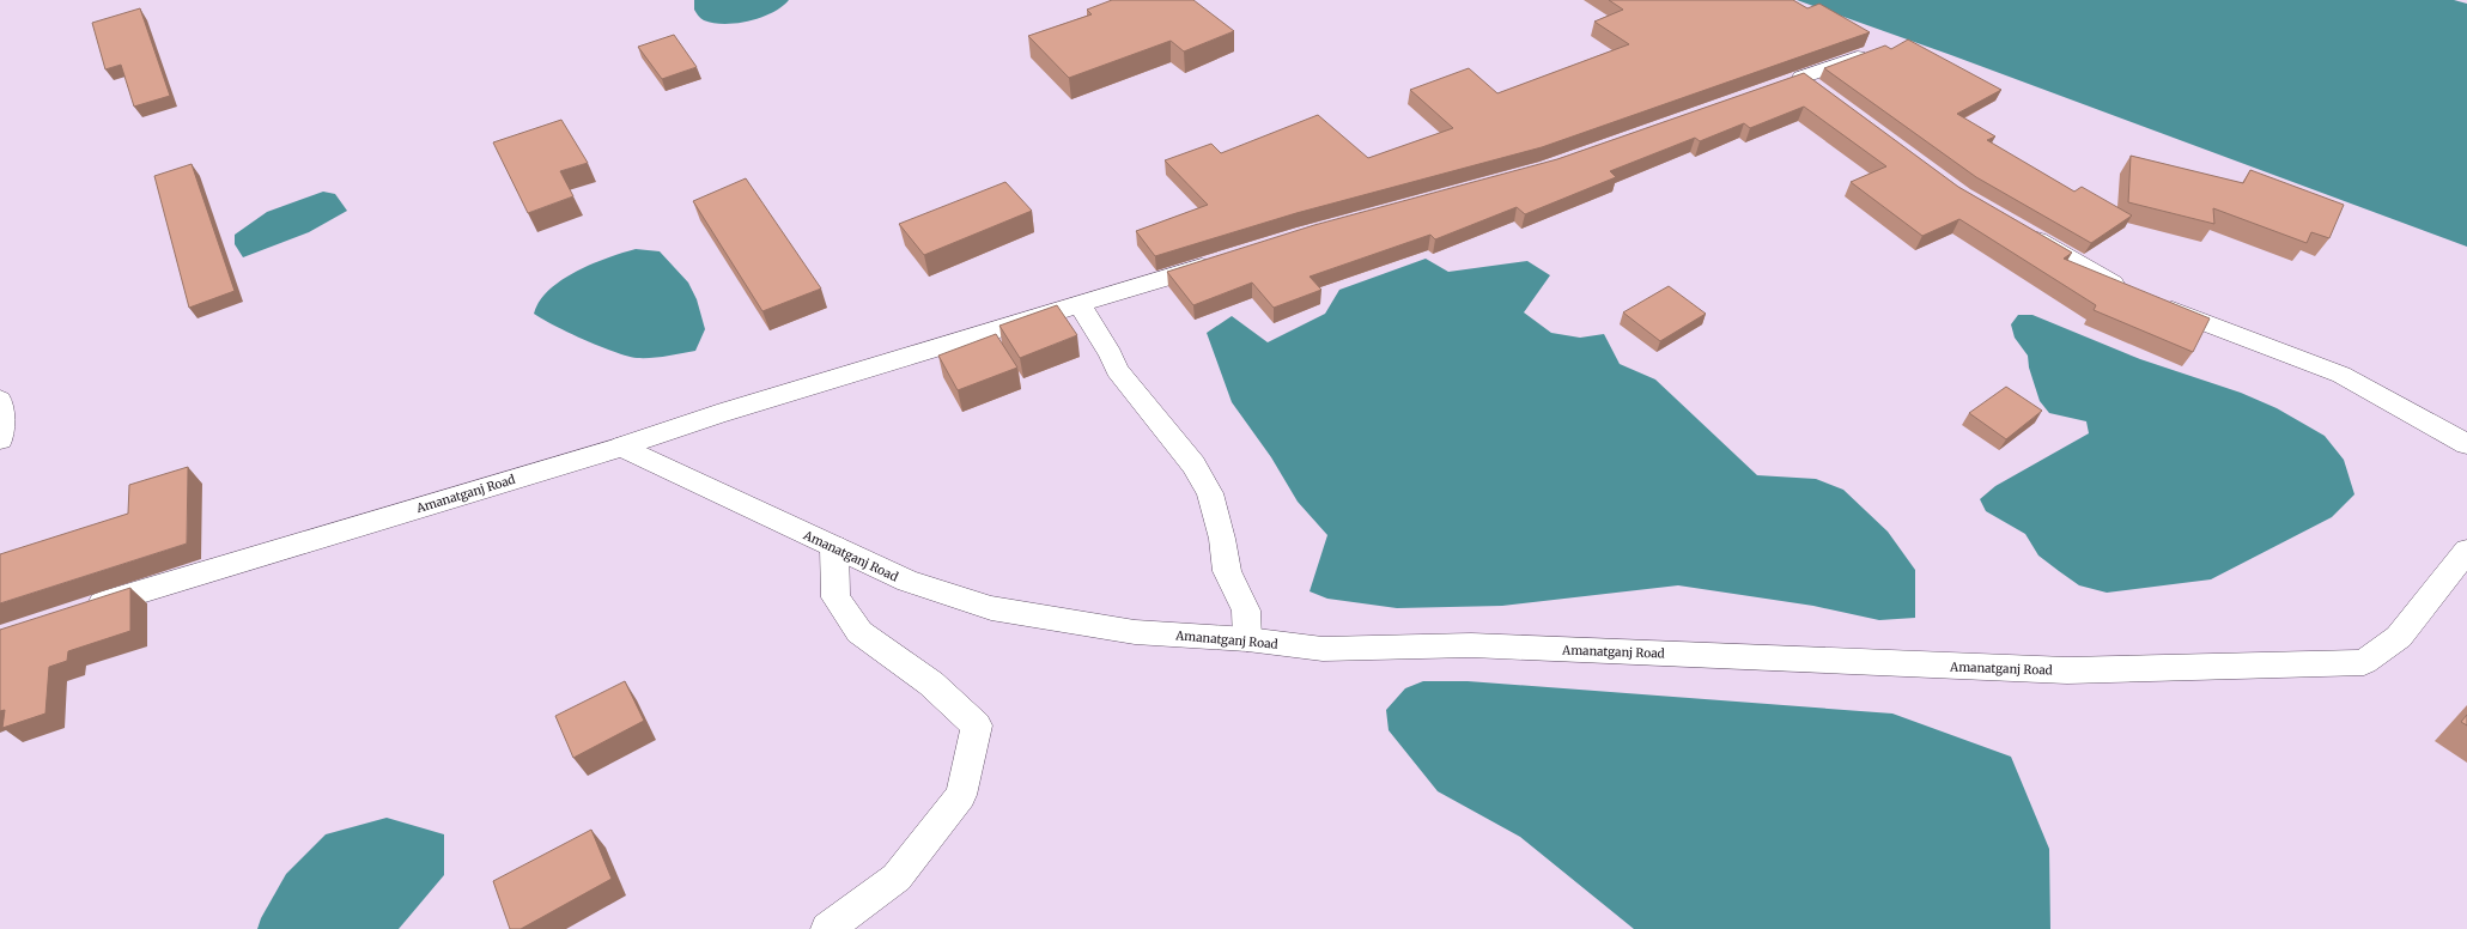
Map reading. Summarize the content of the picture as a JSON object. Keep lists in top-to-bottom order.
{
  "streets": {
    "main road": ["Amanatganj Road"]
  }
}
